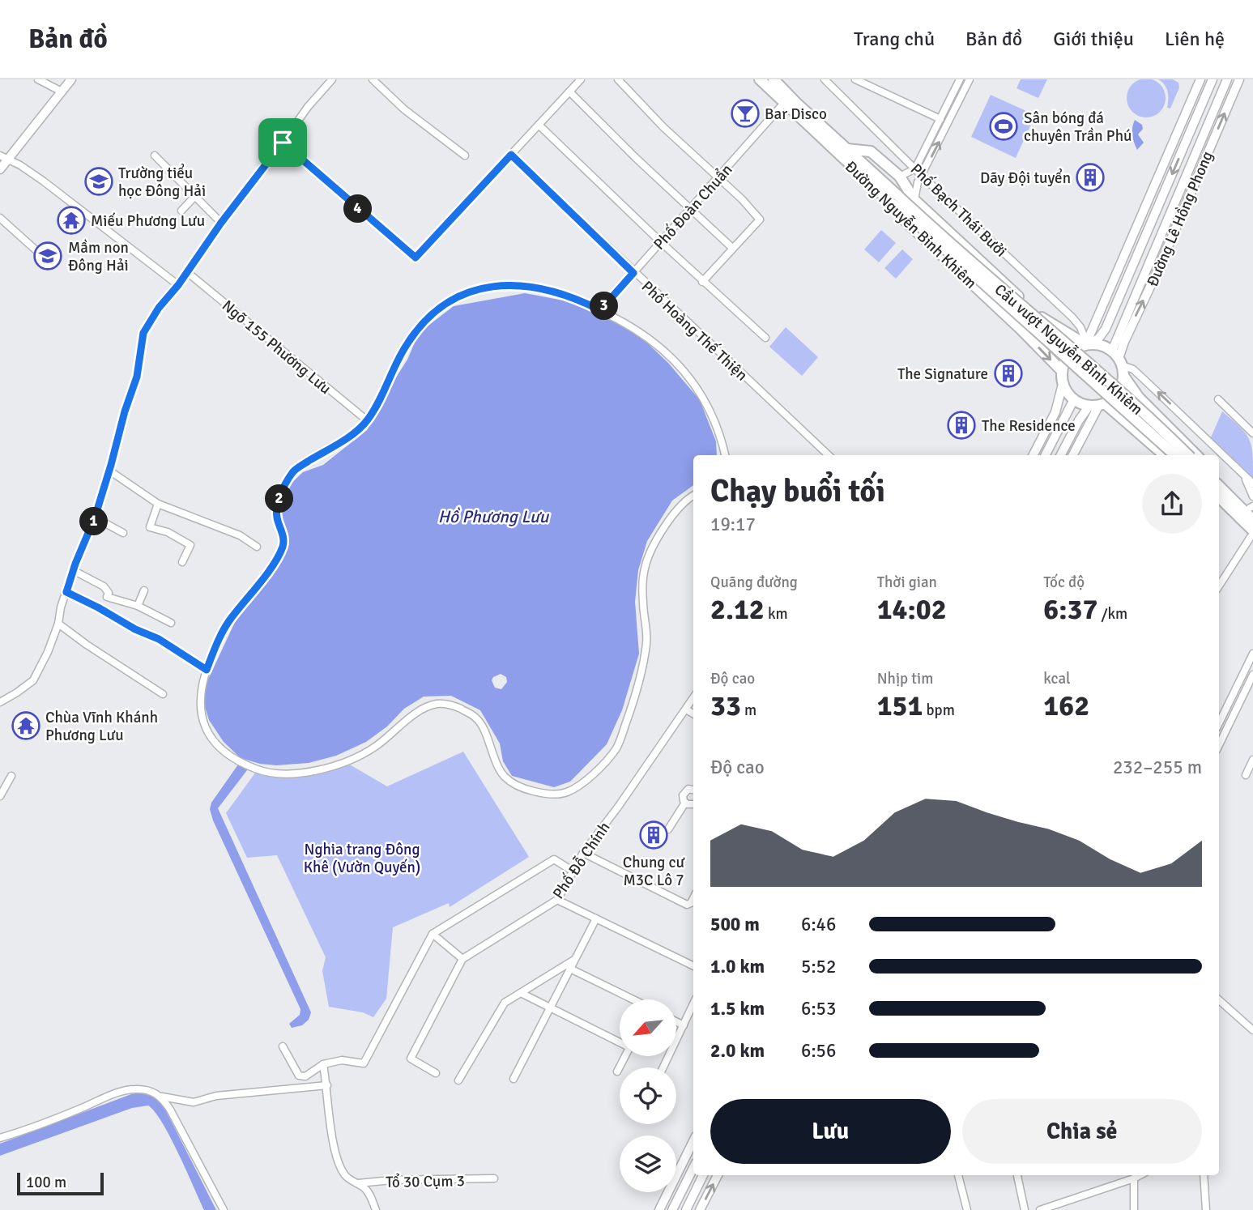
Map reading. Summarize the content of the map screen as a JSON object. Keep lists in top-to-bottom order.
{
  "streets": {
    "highway": ["Đường Nguyễn Bỉnh Khiêm", "Cầu vượt Nguyễn Bỉnh Khiêm"],
    "main road": ["Đường Lê Hồng Phong"],
    "street": [
      "Phố Đoàn Chuẩn",
      "Phố Bạch Thái Bưởi",
      "Phố Hoàng Thế Thiện",
      "Ngõ 155 Phương Lưu",
      "Phố Đỗ Chính",
      "Tổ 30 Cụm 3"
    ]
  },
  "crossings": [
    ["Phố Đoàn Chuẩn", "Đường Nguyễn Bỉnh Khiêm"],
    ["Phố Đoàn Chuẩn", "Phố Hoàng Thế Thiện"],
    ["Phố Bạch Thái Bưởi", "Đường Lê Hồng Phong"],
    ["Phố Bạch Thái Bưởi", "Đường Nguyễn Bỉnh Khiêm"],
    ["Đường Lê Hồng Phong", "Đường Nguyễn Bỉnh Khiêm"],
    ["Đường Nguyễn Bỉnh Khiêm", "Cầu vượt Nguyễn Bỉnh Khiêm"]
  ],
  "water": ["Hồ Phương Lưu"],
  "parks": ["Nghia trang Đông Khê (Vườn Quyến)"],
  "places": {
    "bar": ["Bar Disco"],
    "sports": ["Sân bóng đá chuyên Trần Phú"],
    "building": [
      "Dãy Đội tuyển",
      "The Signature",
      "The Residence",
      "Chung cư M3C Lô 7"
    ],
    "school or university": ["Trường tiểu học Đông Hải", "Mầm non Đông Hải"],
    "temple": ["Miếu Phương Lưu", "Chùa Vĩnh Khánh Phương Lưu"]
  },
  "scale_bar": "100 m",
  "north": "bottom left",
  "page": {
    "header": "Bản đồ",
    "nav": [
      "Trang chủ",
      "Bản đồ",
      "Giới thiệu",
      "Liên hệ"
    ],
    "pins": [
      "4",
      "3",
      "2",
      "1"
    ],
    "heading": ["Chạy buổi tối", "19:17"],
    "stats": [
      ["Quãng đường", "2.12 km"],
      ["Thời gian", "14:02"],
      ["Tốc độ", "6:37 /km"],
      ["Độ cao", "33 m"],
      ["Nhịp tim", "151 bpm"],
      ["kcal", "162"]
    ],
    "chart": ["Độ cao", "232–255 m"],
    "list": [
      {
        "name": "500 m",
        "note": "6:46"
      },
      {
        "name": "1.0 km",
        "note": "5:52"
      },
      {
        "name": "1.5 km",
        "note": "6:53"
      },
      {
        "name": "2.0 km",
        "note": "6:56"
      }
    ],
    "buttons": ["Lưu", "Chia sẻ"],
    "scale": "100 m"
  }
}
